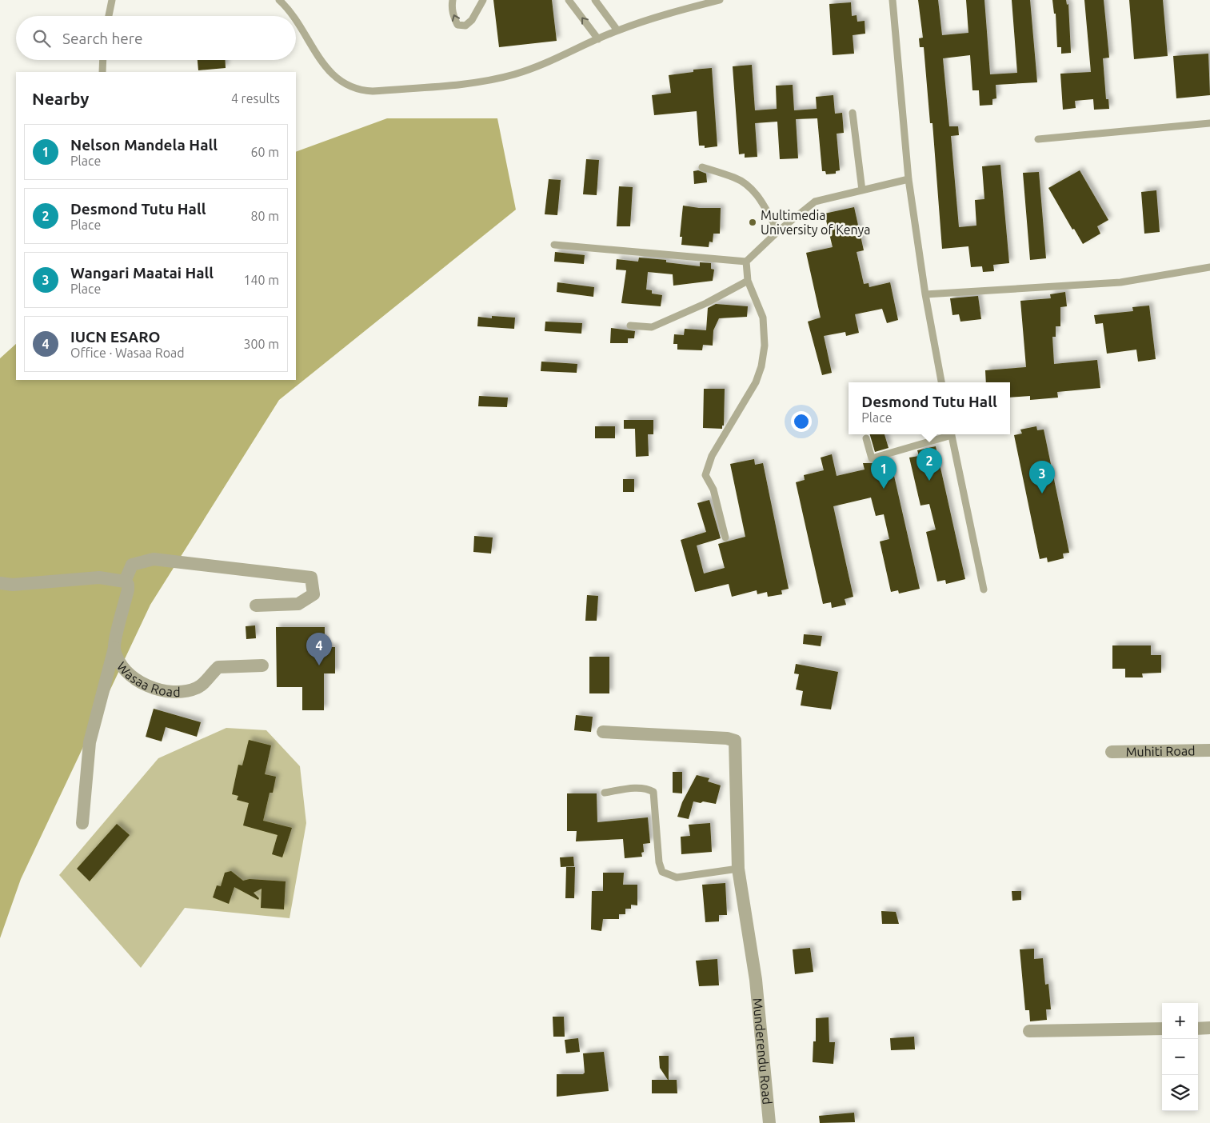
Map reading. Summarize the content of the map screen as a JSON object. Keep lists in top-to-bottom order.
{
  "streets": {
    "street": ["Wasaa Road", "Muhiti Road", "Munderendu Road"]
  },
  "places": ["Multimedia University of Kenya"],
  "page": {
    "search": "Search here",
    "heading": ["Nearby", "4 results"],
    "list": [
      {
        "mark": "1",
        "name": "Nelson Mandela Hall",
        "note": "Place",
        "value": "60 m"
      },
      {
        "mark": "2",
        "name": "Desmond Tutu Hall",
        "note": "Place",
        "value": "80 m"
      },
      {
        "mark": "3",
        "name": "Wangari Maatai Hall",
        "note": "Place",
        "value": "140 m"
      },
      {
        "mark": "4",
        "name": "IUCN ESARO",
        "note": "Office · Wasaa Road",
        "value": "300 m"
      }
    ],
    "popup": ["Desmond Tutu Hall", "Place"],
    "pins": [
      "2",
      "1",
      "3",
      "4"
    ],
    "map_buttons": ["+", "−"]
  }
}
